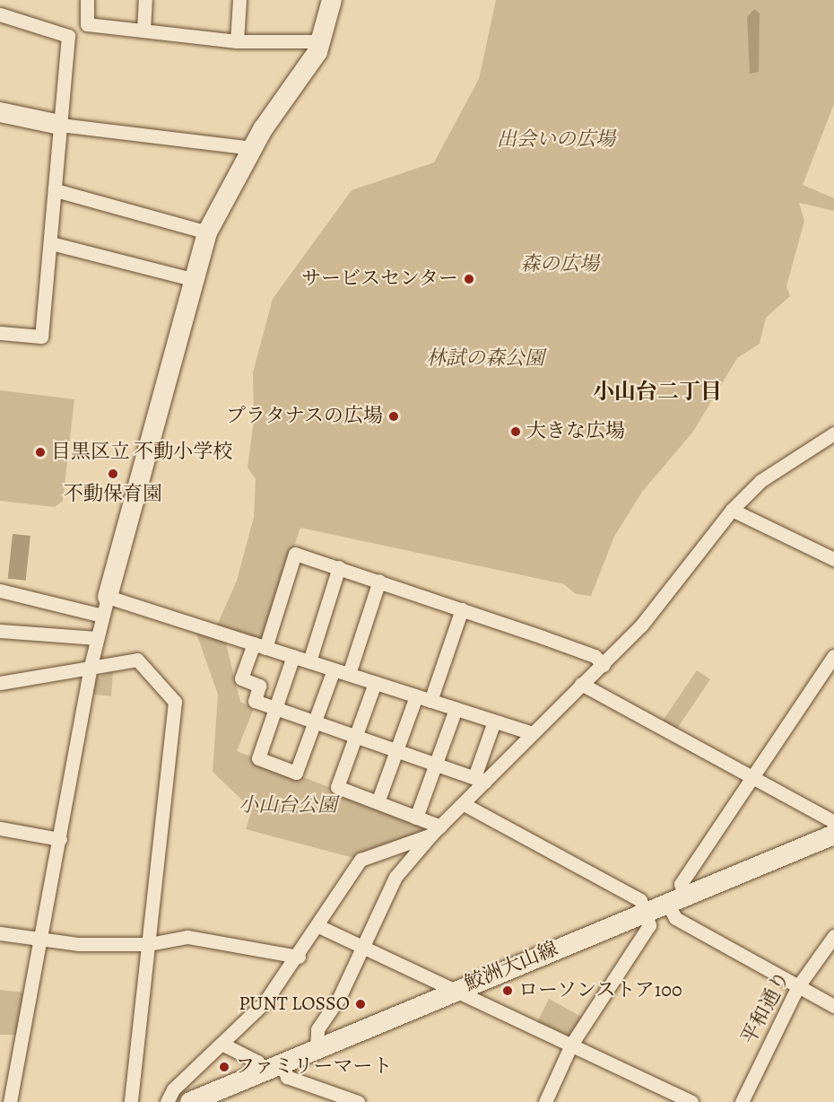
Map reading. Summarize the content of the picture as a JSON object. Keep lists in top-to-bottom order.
{
  "streets": {
    "street": ["鮫洲大山線", "平和通り"]
  },
  "districts": ["小山台二丁目"],
  "parks": [
    "出会いの広場",
    "森の広場",
    "林試の森公園",
    "小山台公園"
  ],
  "places": [
    "サービスセンター",
    "プラタナスの広場",
    "大きな広場",
    "目黒区立 不動小学校",
    "不動保育園",
    "ローソンストア100",
    "PUNT LOSSO",
    "ファミリーマート"
  ]
}
